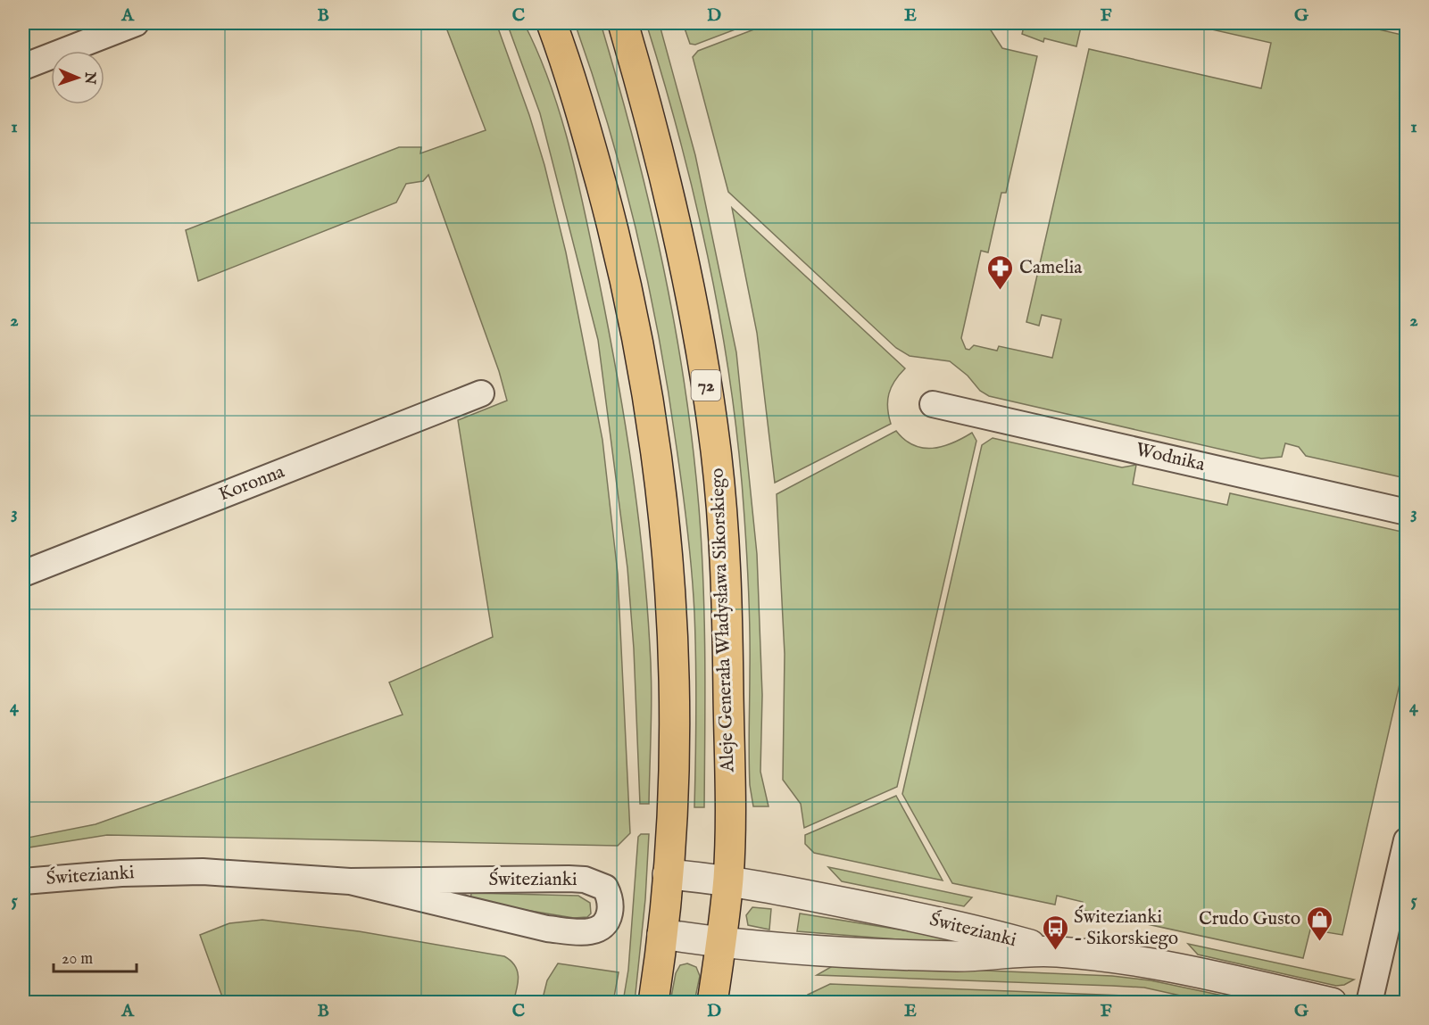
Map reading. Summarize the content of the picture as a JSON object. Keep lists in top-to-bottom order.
{
  "streets": {
    "main road": ["72", "Aleje Generała Władysława Sikorskiego"],
    "street": ["Wodnika", "Koronna", "Świtezianki"]
  },
  "crossings": [
    ["Aleje Generała Władysława Sikorskiego", "Świtezianki"]
  ],
  "places": {
    "pharmacy": ["Camelia"],
    "shop": ["Crudo Gusto"],
    "bus stop": ["Świtezianki - Sikorskiego"]
  },
  "scale_bar": "20 m",
  "north": "right",
  "grid": {
    "columns": [
      "A",
      "B",
      "C",
      "D",
      "E",
      "F",
      "G"
    ],
    "rows": [
      "1",
      "2",
      "3",
      "4",
      "5"
    ]
  }
}
